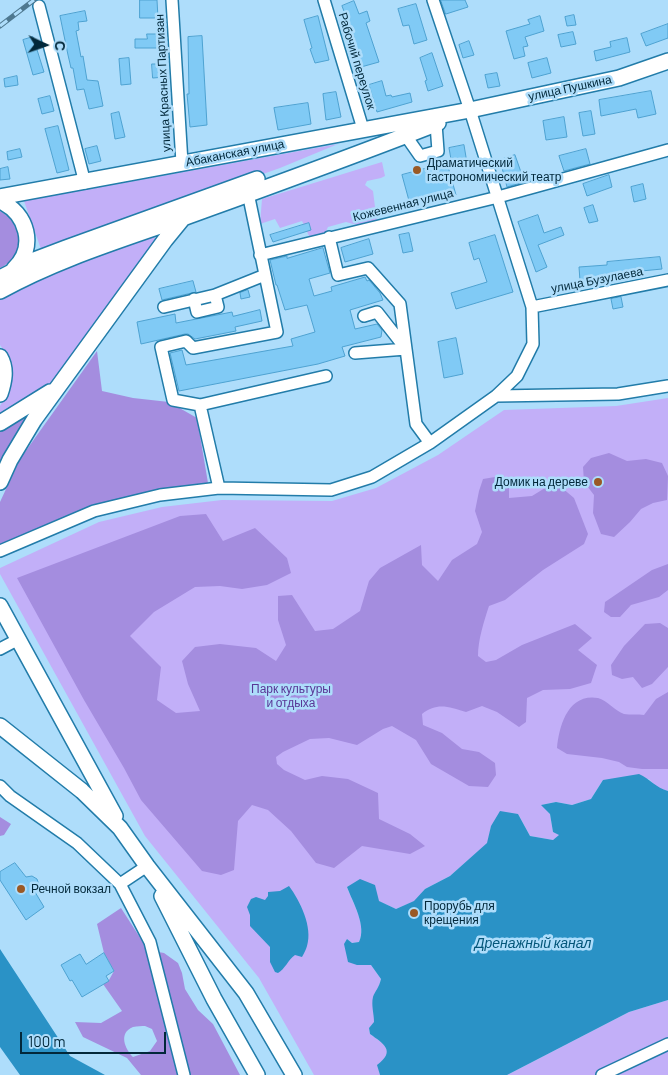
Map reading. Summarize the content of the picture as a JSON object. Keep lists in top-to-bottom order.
{
  "streets": {
    "main road": ["улица Пушкина", "Абаканская улица"],
    "street": [
      "Рабочий переулок",
      "улица Красных Партизан",
      "Кожевенная улица",
      "улица Бузулаева"
    ]
  },
  "crossings": [
    ["Рабочий переулок", "Абаканская улица"],
    ["улица Красных Партизан", "Абаканская улица"],
    ["улица Пушкина", "Абаканская улица"]
  ],
  "water": ["Дренажный канал"],
  "parks": ["Парк культуры и отдыха"],
  "places": [
    "Драматический гастрономический театр",
    "Домик на дереве",
    "Речной вокзал",
    "Прорубь для крещения"
  ],
  "scale_bar": "100 m",
  "north": "right"
}
